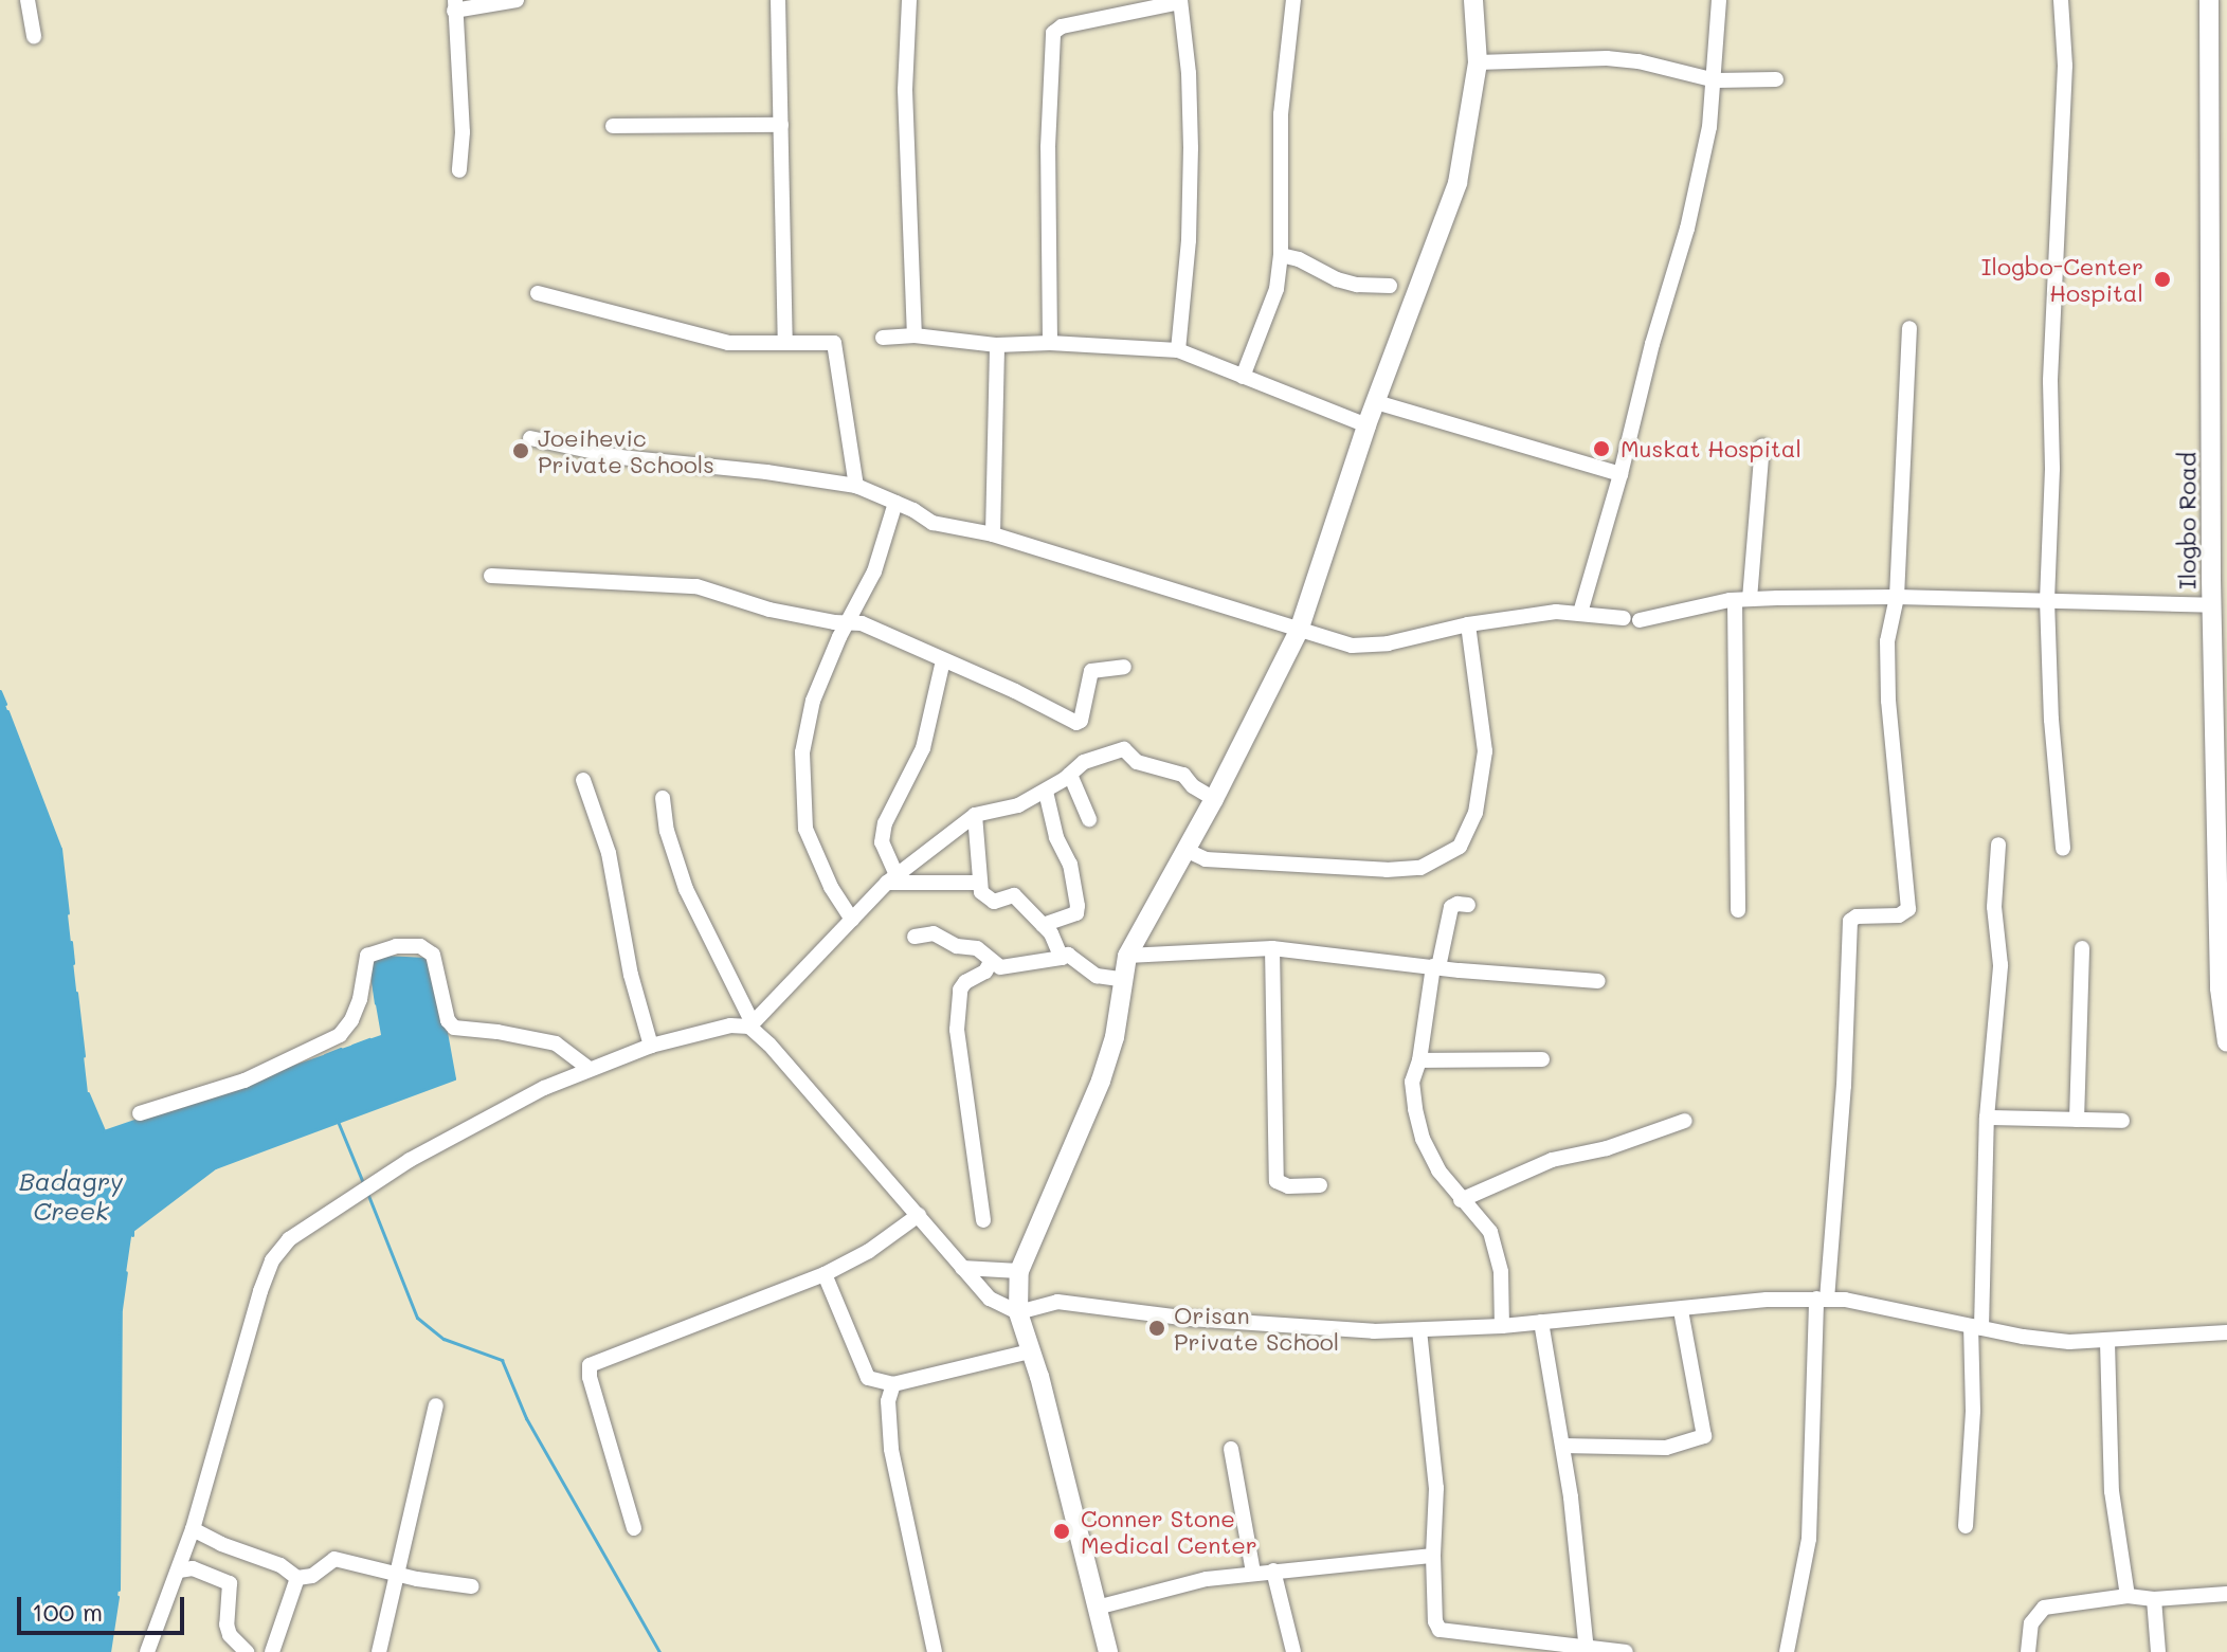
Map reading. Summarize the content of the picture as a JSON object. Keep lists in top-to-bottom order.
{
  "streets": {
    "main road": ["Ilogbo Road"]
  },
  "water": ["Badagry Creek"],
  "places": [
    "Ilogbo-Center Hospital",
    "Muskat Hospital",
    "Joeihevic Private Schools",
    "Orisan Private School",
    "Conner Stone Medical Center"
  ],
  "scale_bar": "100 m"
}
